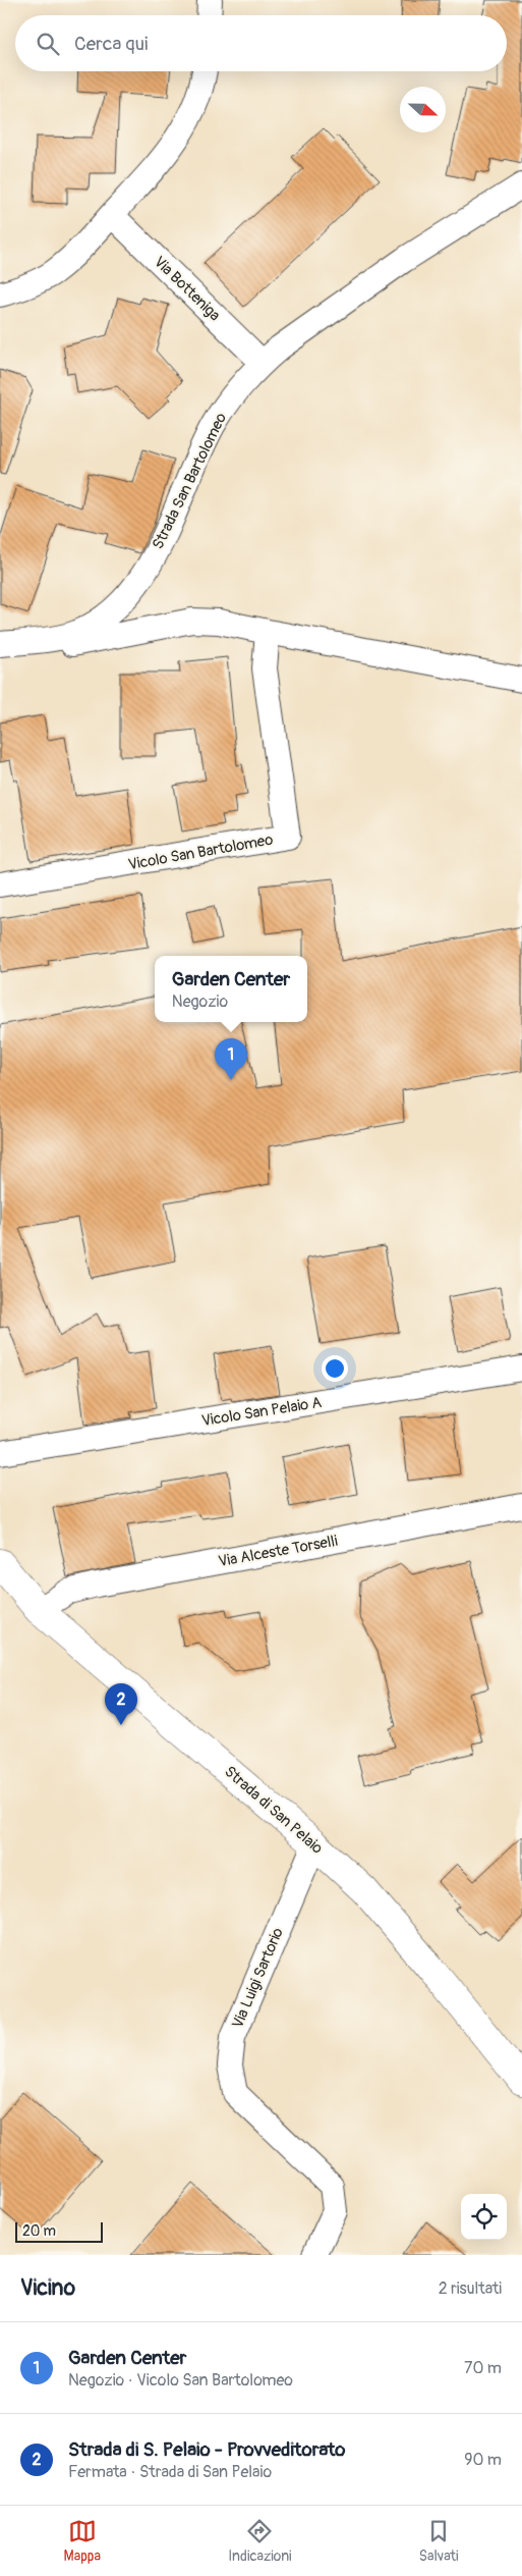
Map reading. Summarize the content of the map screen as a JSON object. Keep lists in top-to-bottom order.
{
  "streets": {
    "street": [
      "Via Botteniga",
      "Strada San Bartolomeo",
      "Vicolo San Bartolomeo",
      "Vicolo San Pelaio A",
      "Via Alceste Torselli",
      "Strada di San Pelaio",
      "Via Luigi Sartorio"
    ]
  },
  "crossings": [
    ["Via Botteniga", "Strada San Bartolomeo"],
    ["Via Alceste Torselli", "Strada di San Pelaio"],
    ["Strada di San Pelaio", "Via Luigi Sartorio"]
  ],
  "scale_bar": "20 m",
  "north": "right",
  "page": {
    "search": "Cerca qui",
    "popup": ["Garden Center", "Negozio"],
    "pins": ["1", "2"],
    "scale": "20 m",
    "heading": ["Vicino", "2 risultati"],
    "list": [
      {
        "mark": "1",
        "name": "Garden Center",
        "note": "Negozio · Vicolo San Bartolomeo",
        "value": "70 m"
      },
      {
        "mark": "2",
        "name": "Strada di S. Pelaio - Provveditorato",
        "note": "Fermata · Strada di San Pelaio",
        "value": "90 m"
      }
    ],
    "nav": ["Mappa", "Indicazioni", "Salvati"]
  }
}
